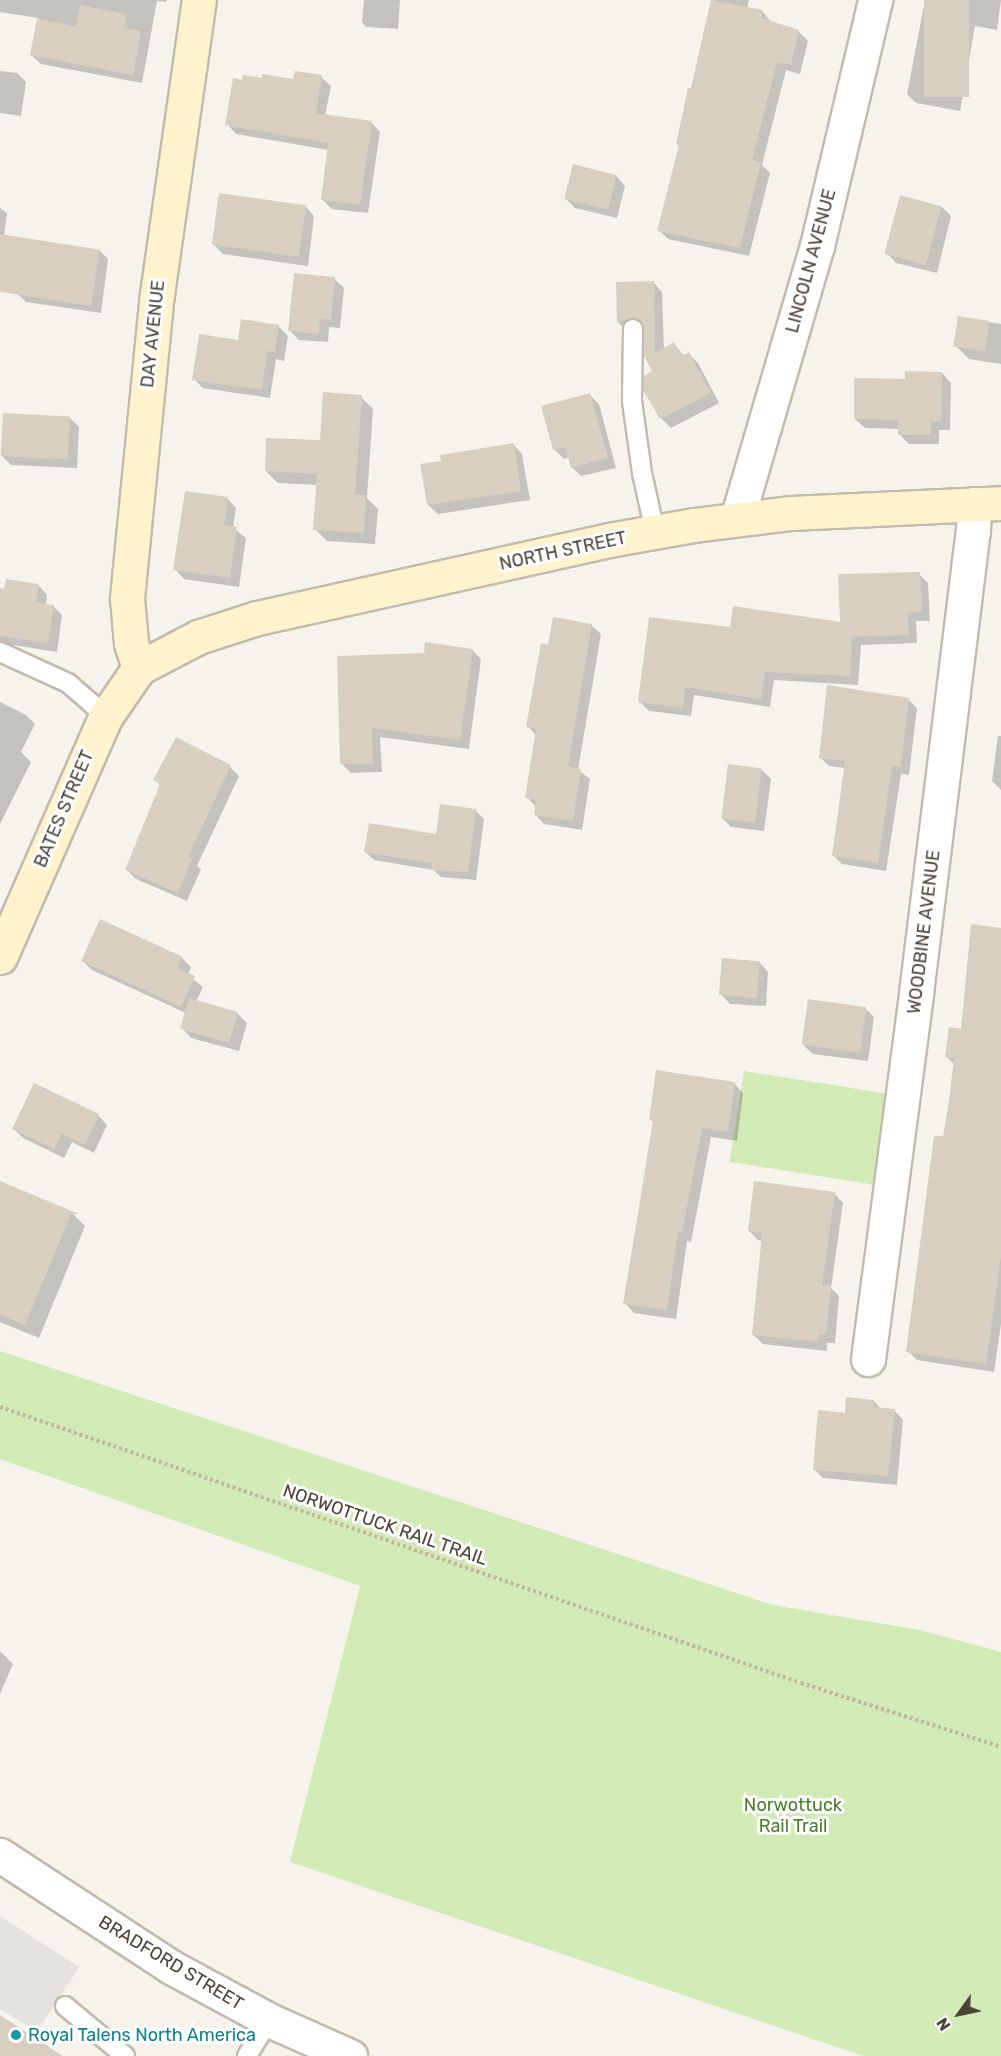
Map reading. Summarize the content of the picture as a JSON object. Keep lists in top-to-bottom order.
{
  "streets": {
    "street": [
      "LINCOLN AVENUE",
      "DAY AVENUE",
      "NORTH STREET",
      "BATES STREET",
      "WOODBINE AVENUE",
      "BRADFORD STREET"
    ],
    "path": ["NORWOTTUCK RAIL TRAIL"]
  },
  "crossings": [
    ["LINCOLN AVENUE", "NORTH STREET"],
    ["DAY AVENUE", "NORTH STREET"],
    ["DAY AVENUE", "BATES STREET"],
    ["NORTH STREET", "BATES STREET"],
    ["NORTH STREET", "WOODBINE AVENUE"]
  ],
  "parks": ["Norwottuck Rail Trail"],
  "places": ["Royal Talens North America"],
  "north": "bottom left"
}
